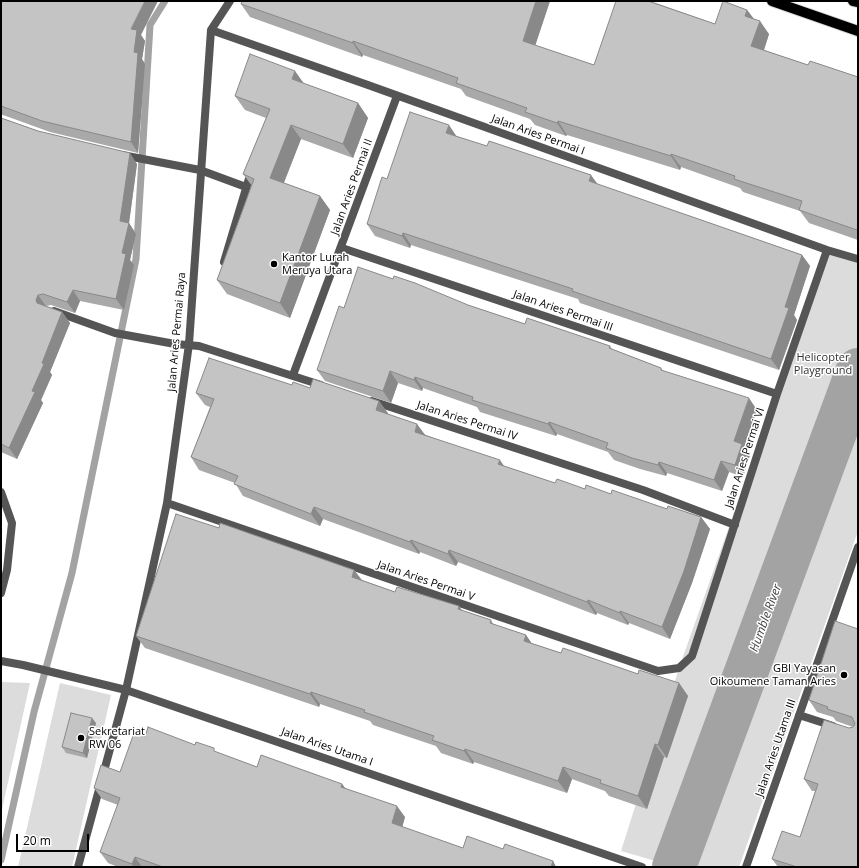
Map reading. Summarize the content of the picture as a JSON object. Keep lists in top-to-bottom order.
{
  "streets": {
    "street": [
      "Jalan Aries Permai I",
      "Jalan Aries Permai II",
      "Jalan Aries Permai III",
      "Jalan Aries Permai Raya",
      "Jalan Aries Permai IV",
      "Jalan Aries Permai VI",
      "Jalan Aries Permai V",
      "Jalan Aries Utama I",
      "Jalan Aries Utama III"
    ]
  },
  "crossings": [
    ["Jalan Aries Permai I", "Jalan Aries Permai II"],
    ["Jalan Aries Permai I", "Jalan Aries Permai Raya"],
    ["Jalan Aries Permai I", "Jalan Aries Permai VI"],
    ["Jalan Aries Permai II", "Jalan Aries Permai III"],
    ["Jalan Aries Permai III", "Jalan Aries Permai VI"],
    ["Jalan Aries Permai Raya", "Jalan Aries Permai V"],
    ["Jalan Aries Permai Raya", "Jalan Aries Utama I"],
    ["Jalan Aries Permai IV", "Jalan Aries Permai VI"],
    ["Jalan Aries Permai VI", "Jalan Aries Permai V"]
  ],
  "water": ["Humble River"],
  "parks": ["Helicopter Playground"],
  "places": ["Kantor Lurah Meruya Utara", "GBI Yayasan Oikoumene Taman Aries", "Sekretariat RW 06"],
  "scale_bar": "20 m"
}
